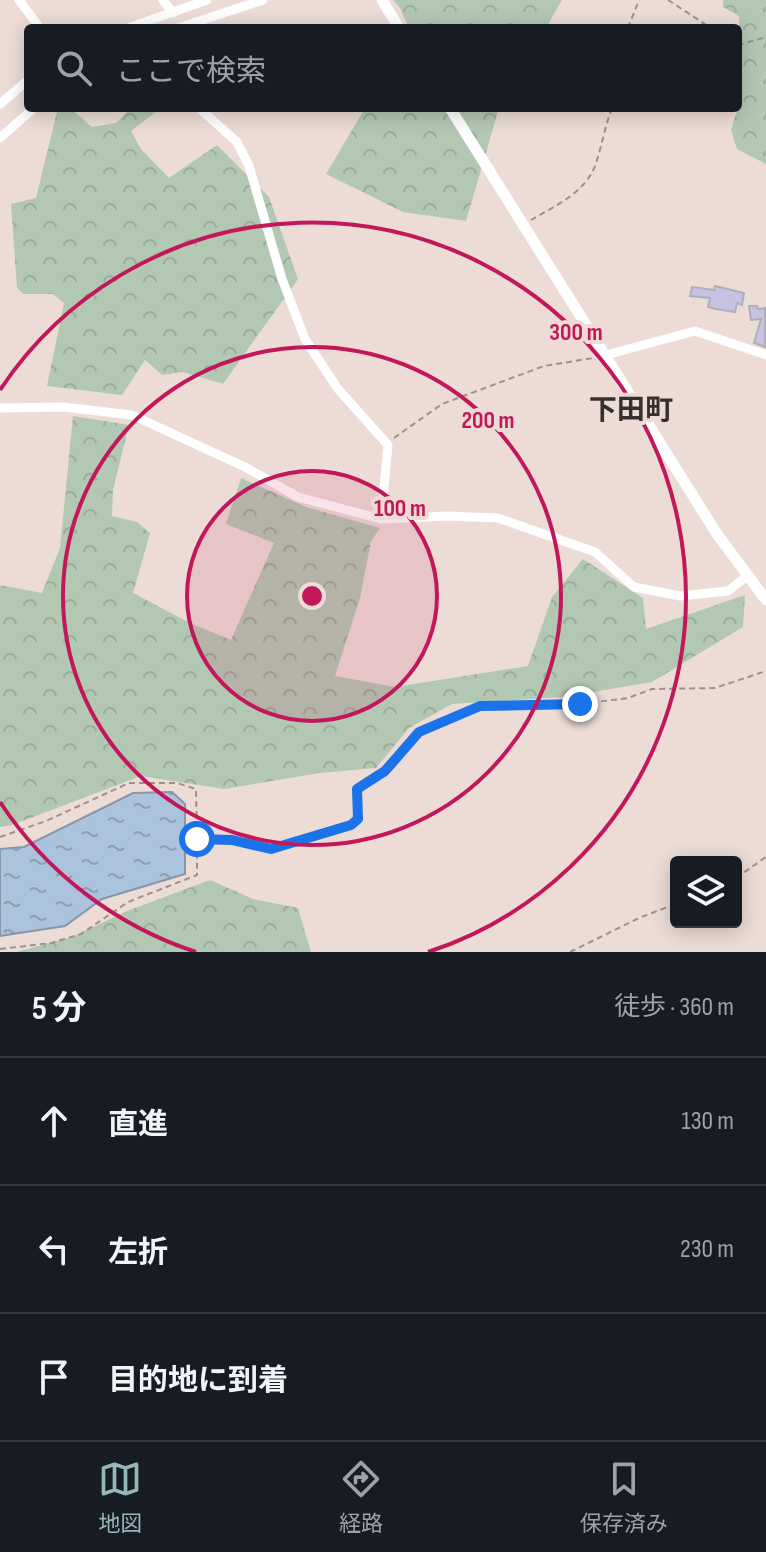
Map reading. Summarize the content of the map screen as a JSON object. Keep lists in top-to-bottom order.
{
  "districts": ["下田町"],
  "page": {
    "search": "ここで検索",
    "heading": ["5 分", "徒歩 · 360 m"],
    "list": [
      ["直進", "130 m"],
      ["左折", "230 m"],
      "目的地に到着"
    ],
    "nav": ["地図", "経路", "保存済み"]
  },
  "rings": ["300 m", "200 m", "100 m"]
}
